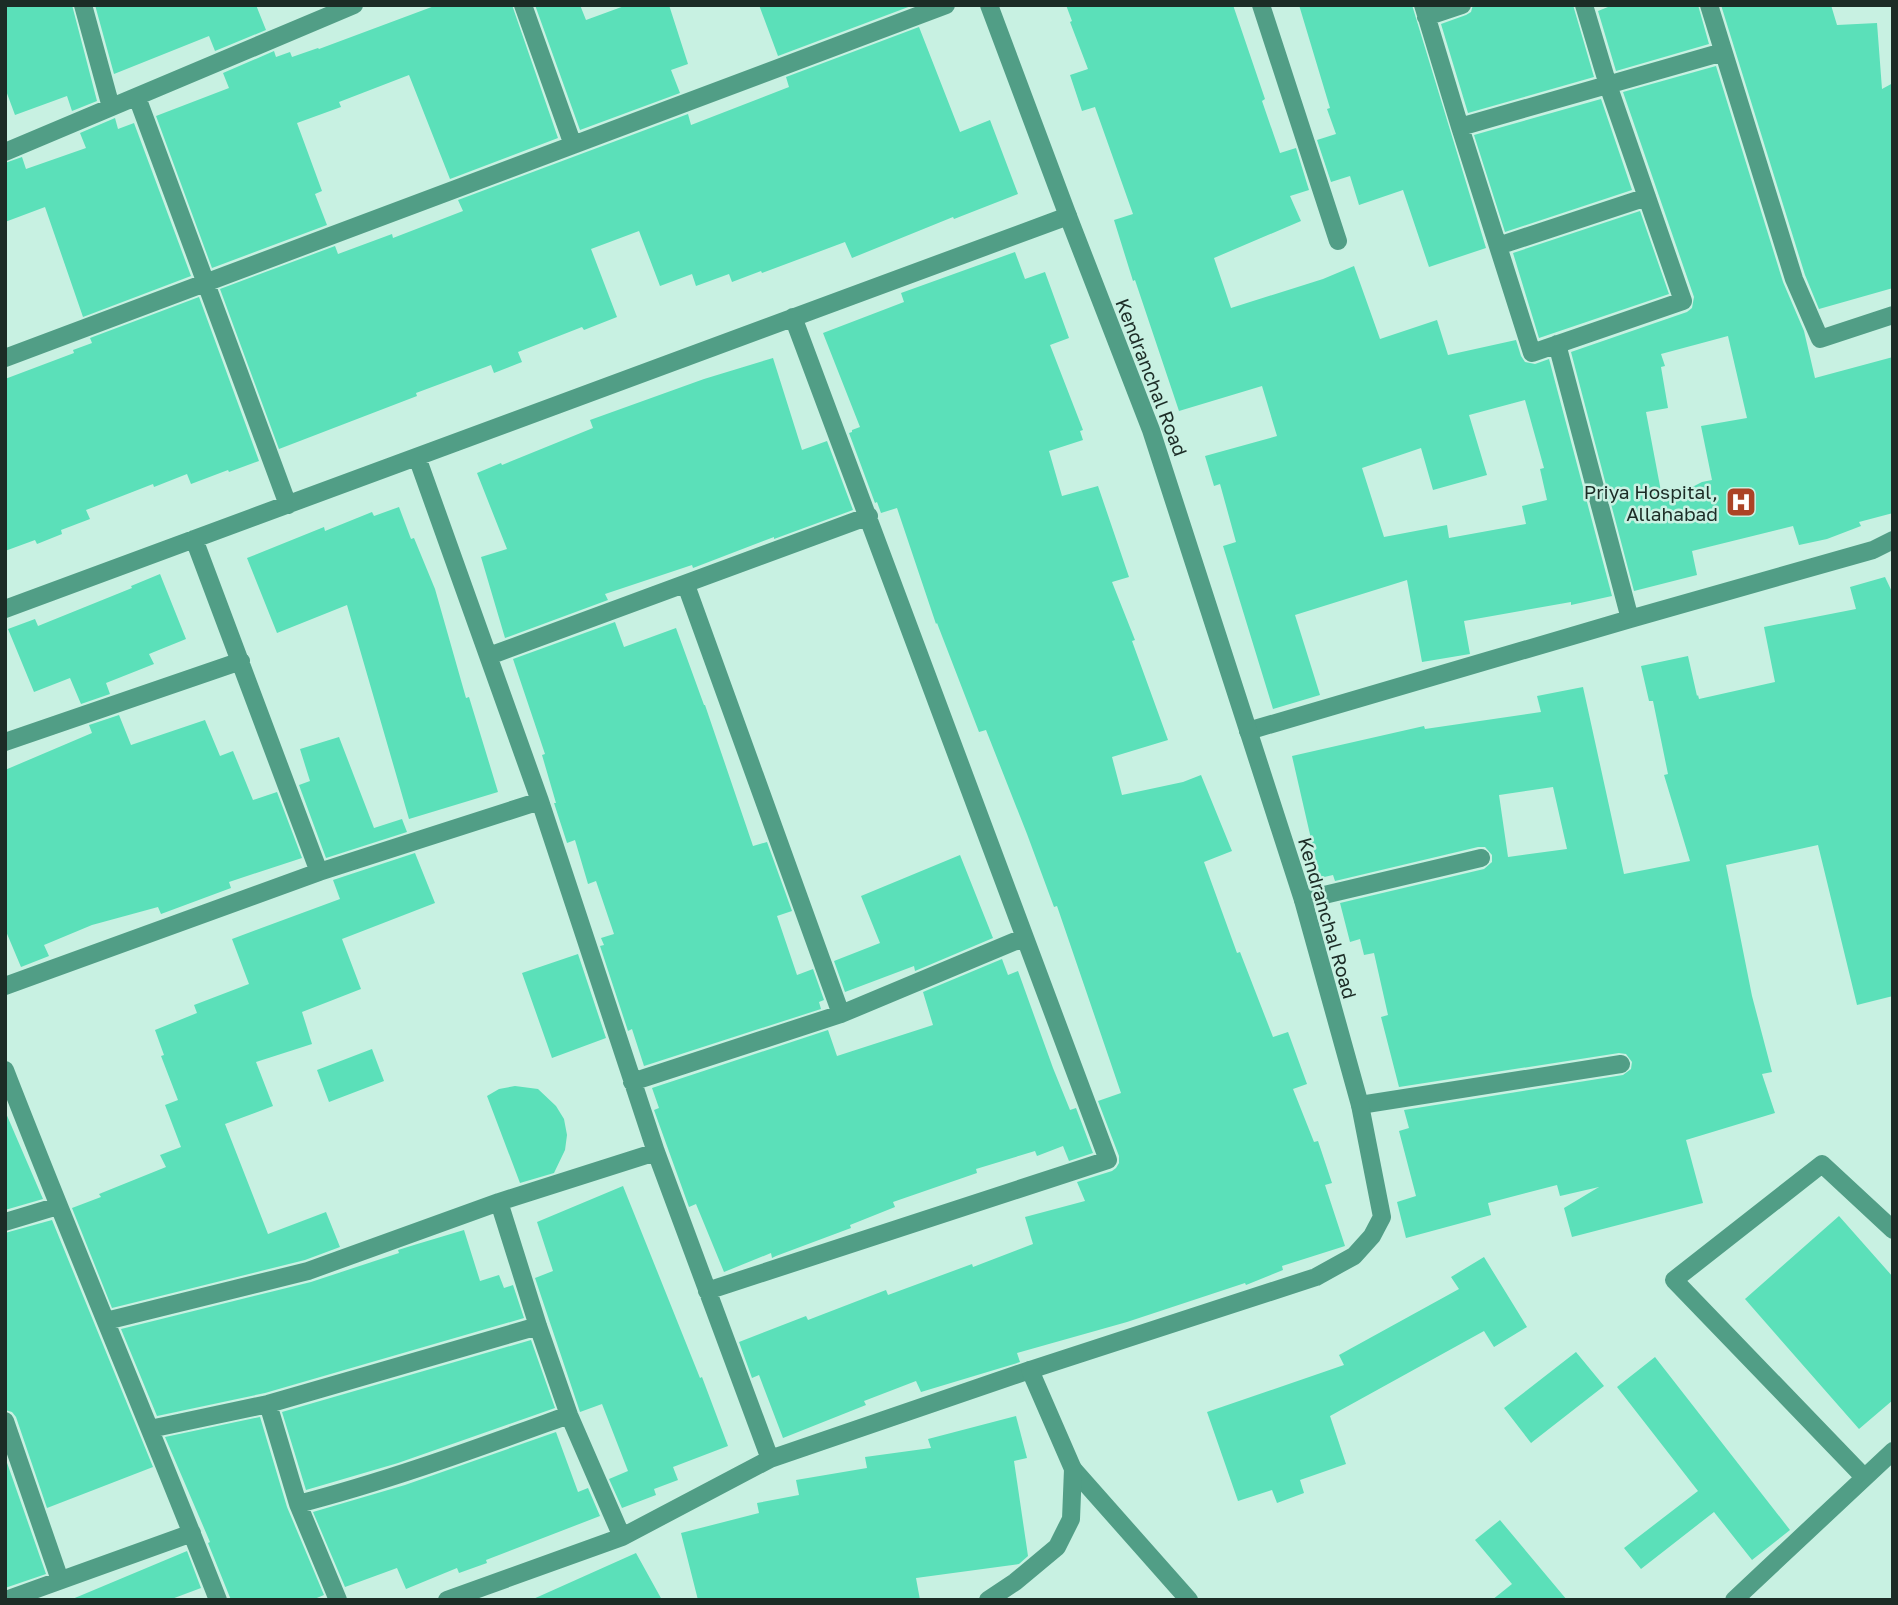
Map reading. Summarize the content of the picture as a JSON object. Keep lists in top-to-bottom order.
{
  "streets": {
    "street": ["Kendranchal Road"]
  },
  "places": {
    "hospital": ["Priya Hospital, Allahabad"]
  }
}
